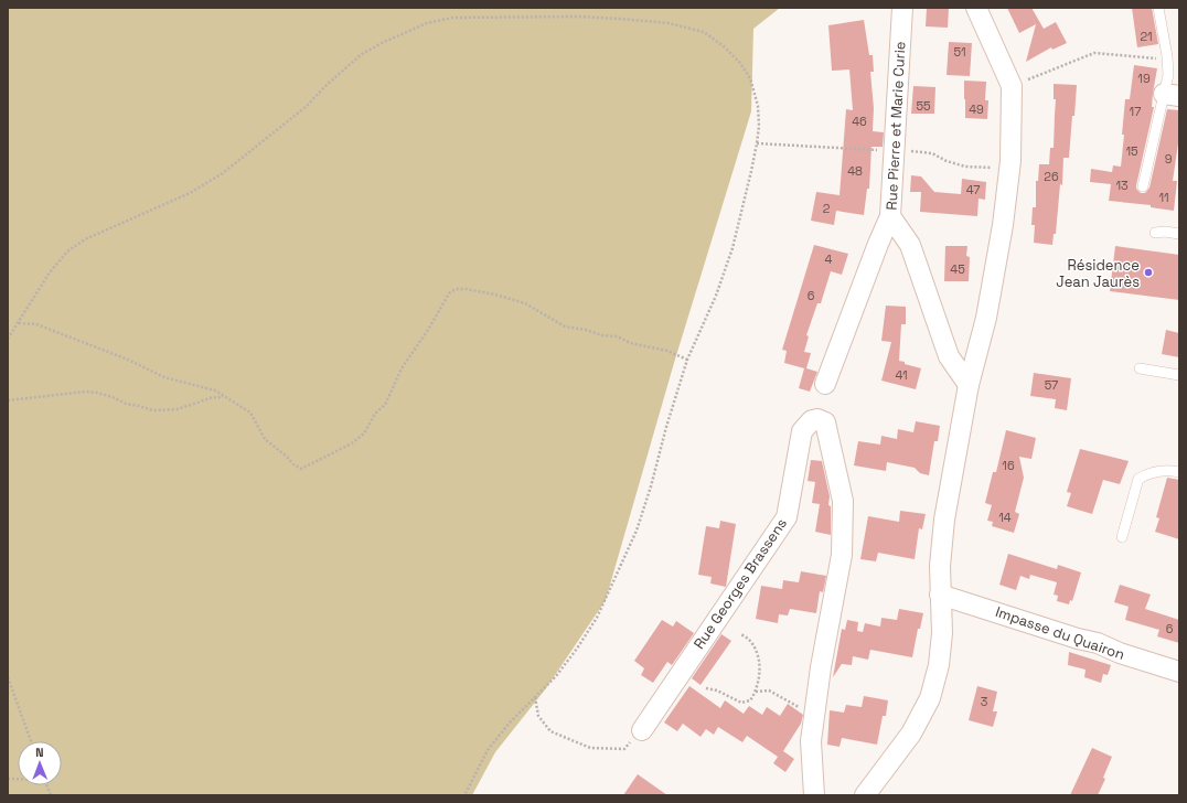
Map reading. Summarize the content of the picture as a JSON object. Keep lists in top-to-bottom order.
{
  "streets": {
    "street": ["Rue Pierre et Marie Curie", "Rue Georges Brassens", "Impasse du Quairon"]
  },
  "places": ["Résidence Jean Jaurès"],
  "house_numbers": [
    "21",
    "51",
    "19",
    "55",
    "49",
    "17",
    "46",
    "15",
    "9",
    "48",
    "26",
    "13",
    "47",
    "11",
    "2",
    "4",
    "45",
    "6",
    "41",
    "57",
    "16",
    "14",
    "6",
    "3"
  ],
  "north": "top"
}
